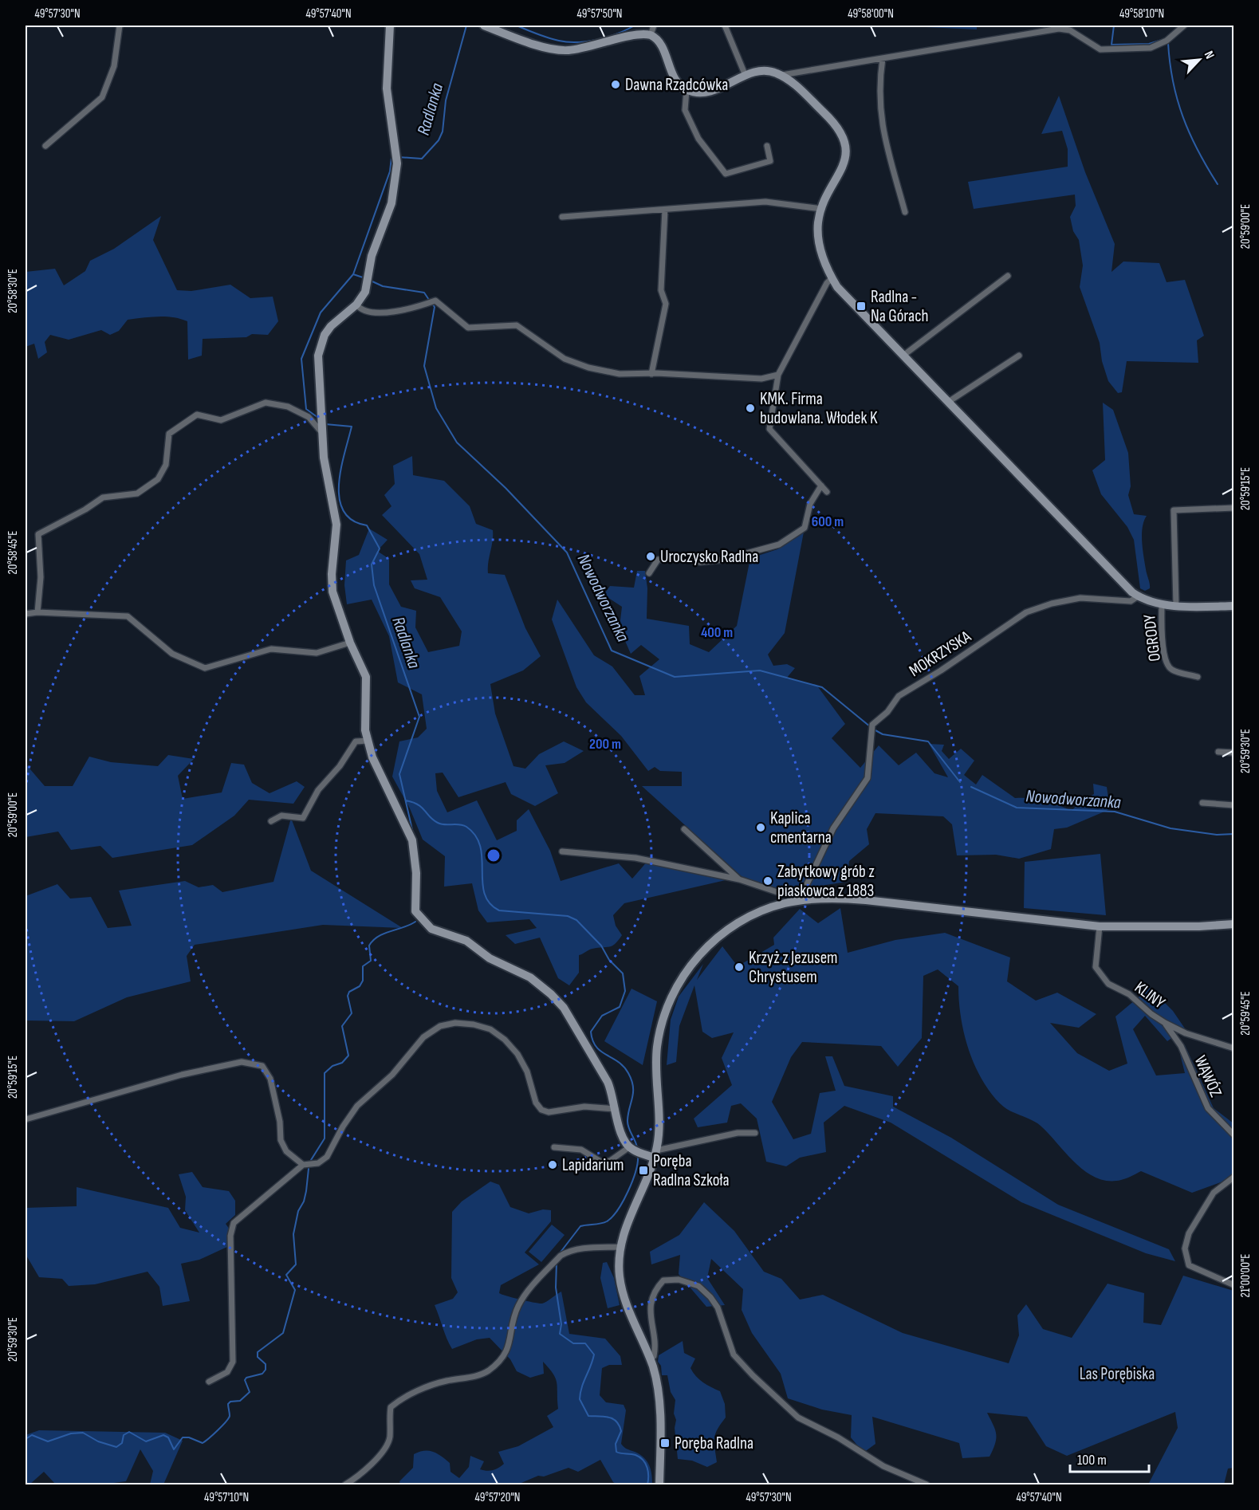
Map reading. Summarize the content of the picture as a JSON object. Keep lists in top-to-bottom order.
{
  "streets": {
    "street": [
      "OGRODY",
      "MOKRZYSKA",
      "KLINY",
      "WĄWÓZ"
    ]
  },
  "crossings": [
    ["KLINY", "WĄWÓZ"]
  ],
  "water": ["Radlanka", "Nowodworzanka"],
  "parks": ["Las Porębiska"],
  "places": {
    "other": [
      "Dawna Rządcówka",
      "KMK. Firma budowlana. Włodek K",
      "Uroczysko Radlna",
      "Kaplica cmentarna",
      "Zabytkowy grób z piaskowca z 1883",
      "Krzyż z Jezusem Chrystusem",
      "Lapidarium"
    ],
    "transit": ["Radlna - Na Górach", "Poręba Radlna Szkoła", "Poręba Radlna"]
  },
  "scale_bar": "100 m",
  "north": "top right",
  "coordinates": [
    "49°57'30\"N",
    "49°57'40\"N",
    "49°57'50\"N",
    "49°58'00\"N",
    "49°58'10\"N",
    "20°59'00\"E",
    "20°58'30\"E",
    "20°59'15\"E",
    "20°58'45\"E",
    "20°59'30\"E",
    "20°59'45\"E",
    "21°00'00\"E",
    "49°57'10\"N",
    "49°57'20\"N"
  ],
  "rings": ["600 m", "400 m", "200 m"]
}
